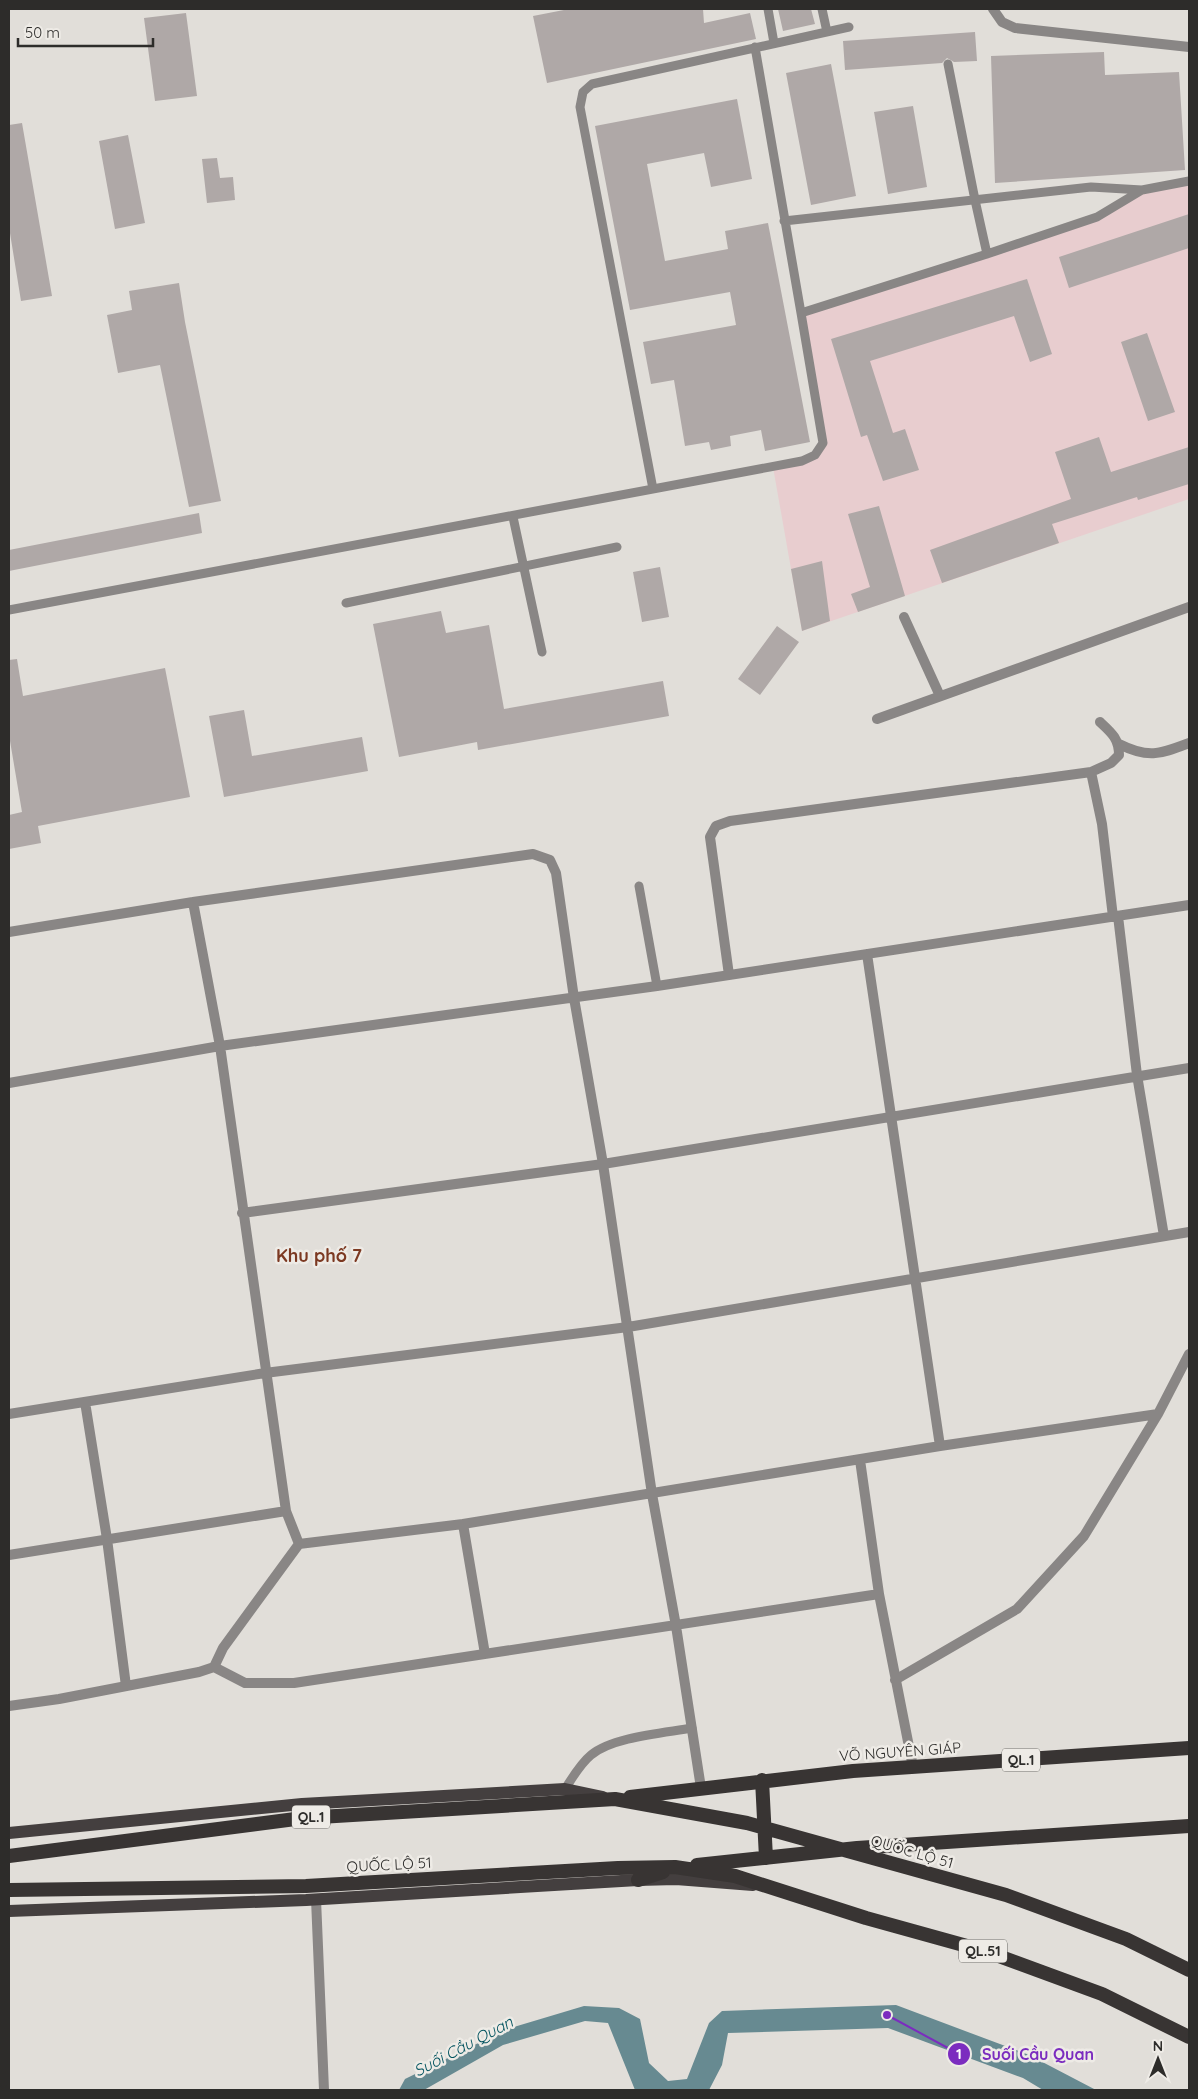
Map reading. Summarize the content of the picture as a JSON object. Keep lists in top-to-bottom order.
{
  "streets": {
    "highway": [
      "VÕ NGUYÊN GIÁP",
      "QL.1",
      "QUỐC LỘ 51",
      "QL.51"
    ]
  },
  "crossings": [
    ["VÕ NGUYÊN GIÁP", "QUỐC LỘ 51"]
  ],
  "districts": ["Khu phố 7"],
  "water": ["Suối Cầu Quan"],
  "places": ["Suối Cầu Quan"],
  "scale_bar": "50 m",
  "north": "top"
}
